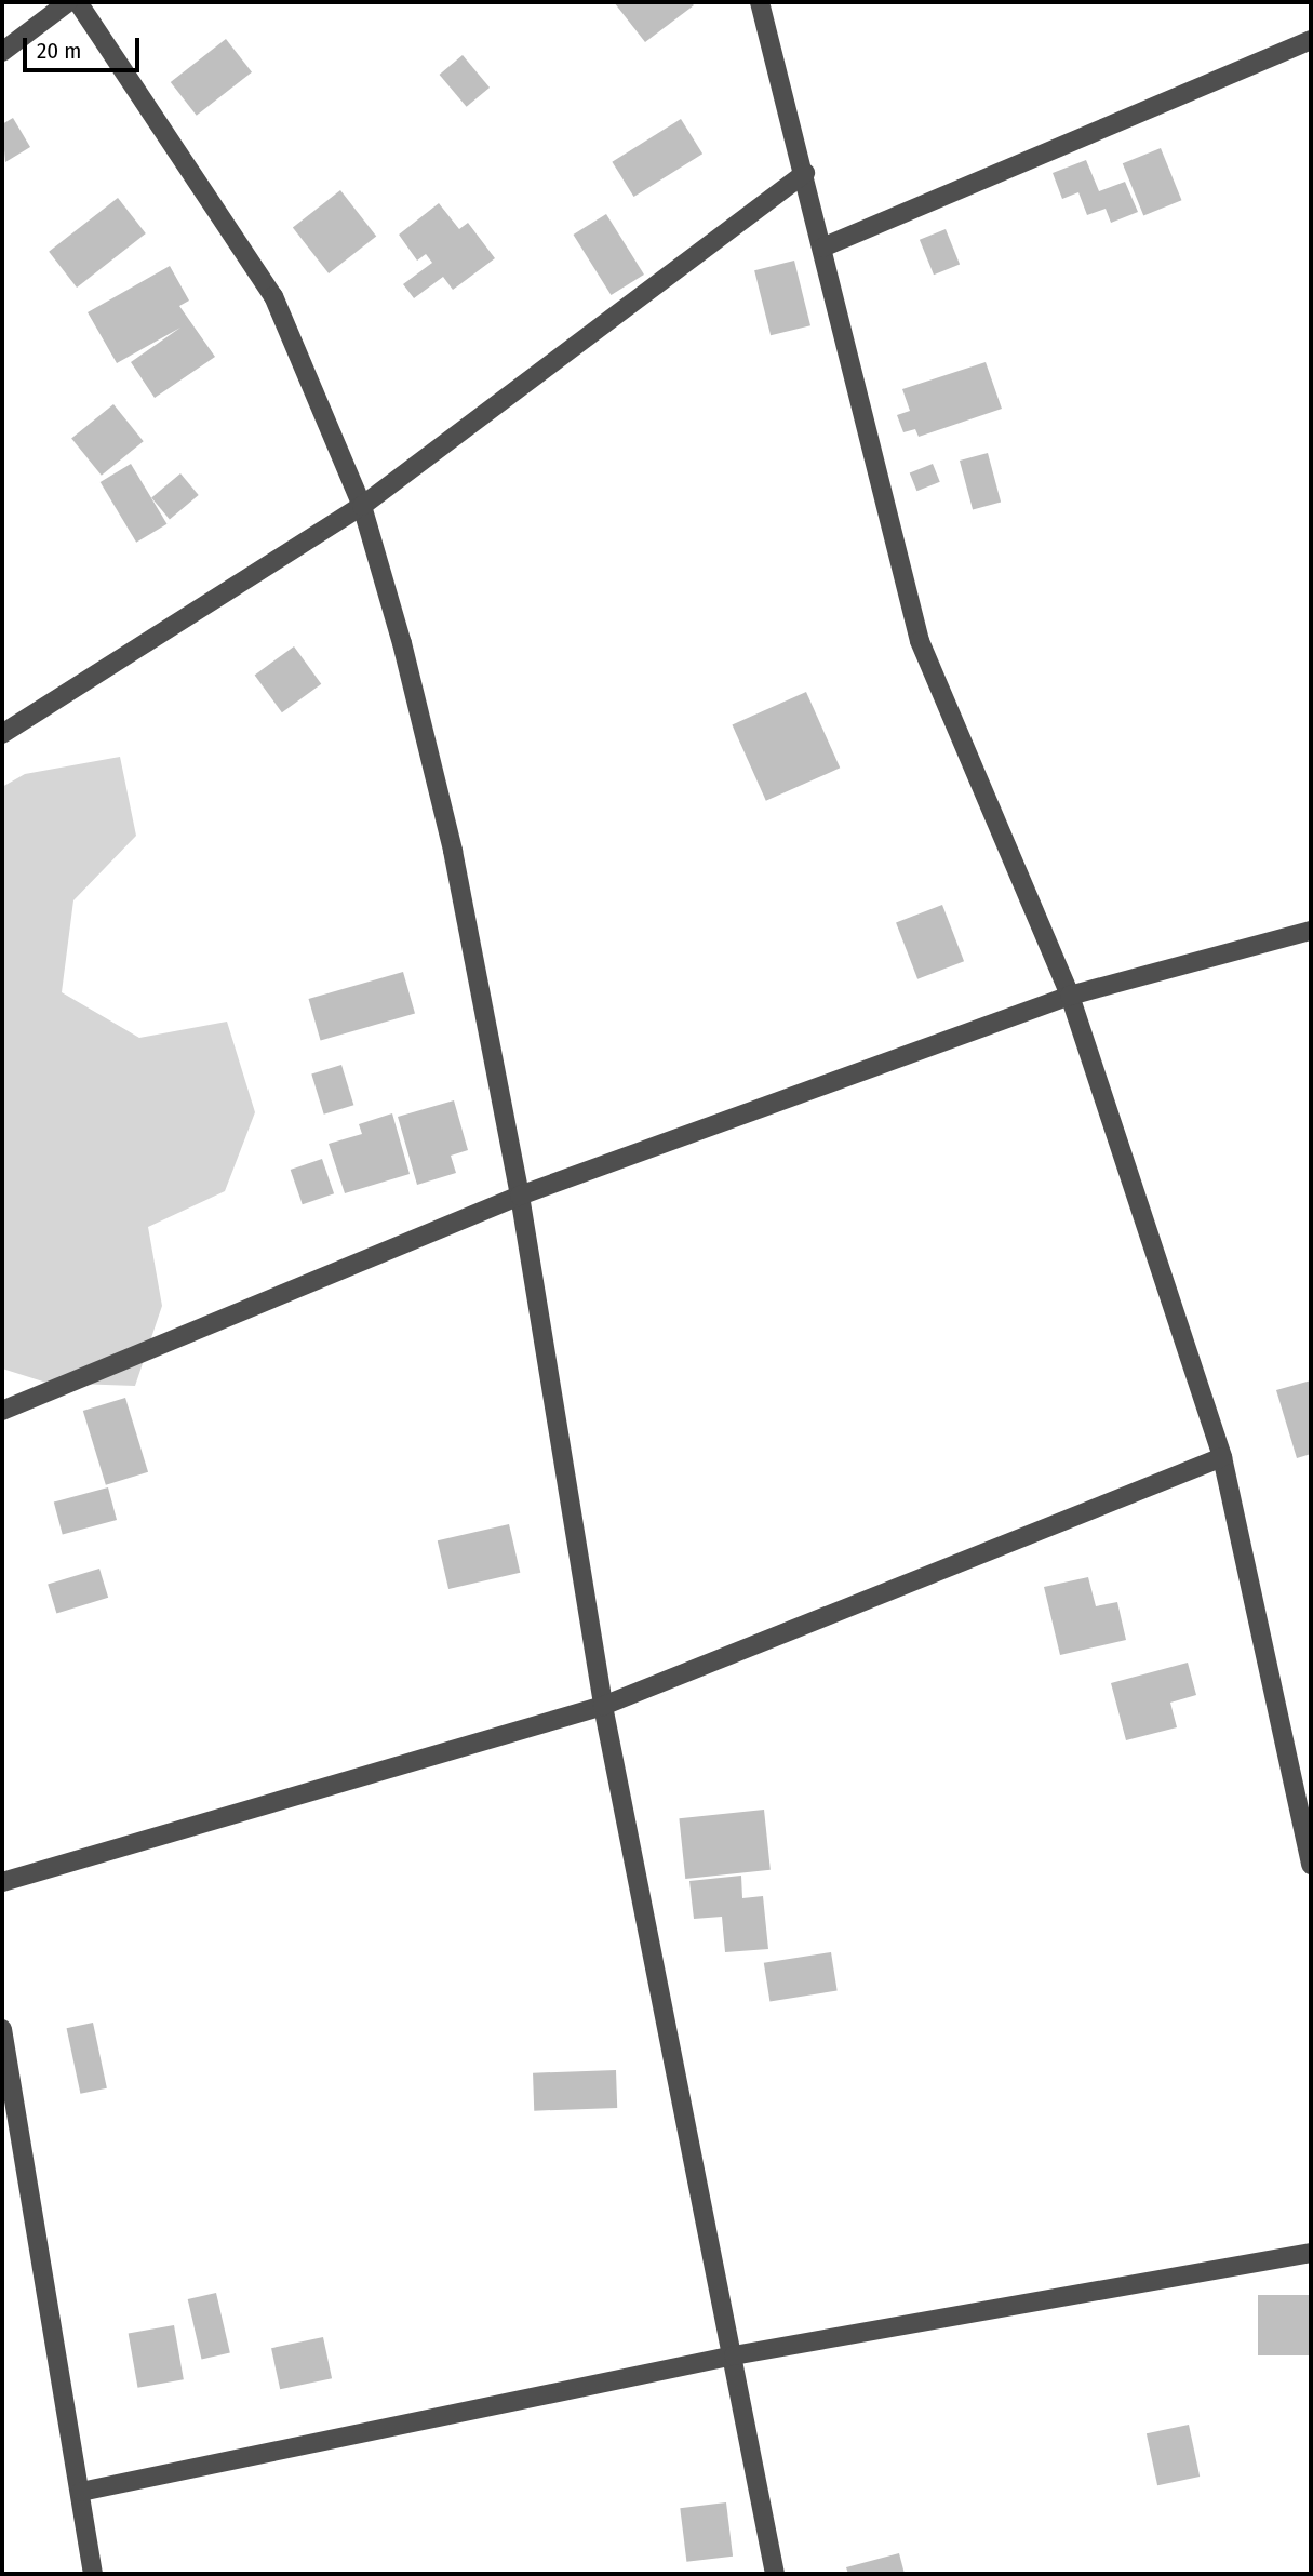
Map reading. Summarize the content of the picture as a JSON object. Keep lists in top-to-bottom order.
{
  "scale_bar": "20 m"
}
